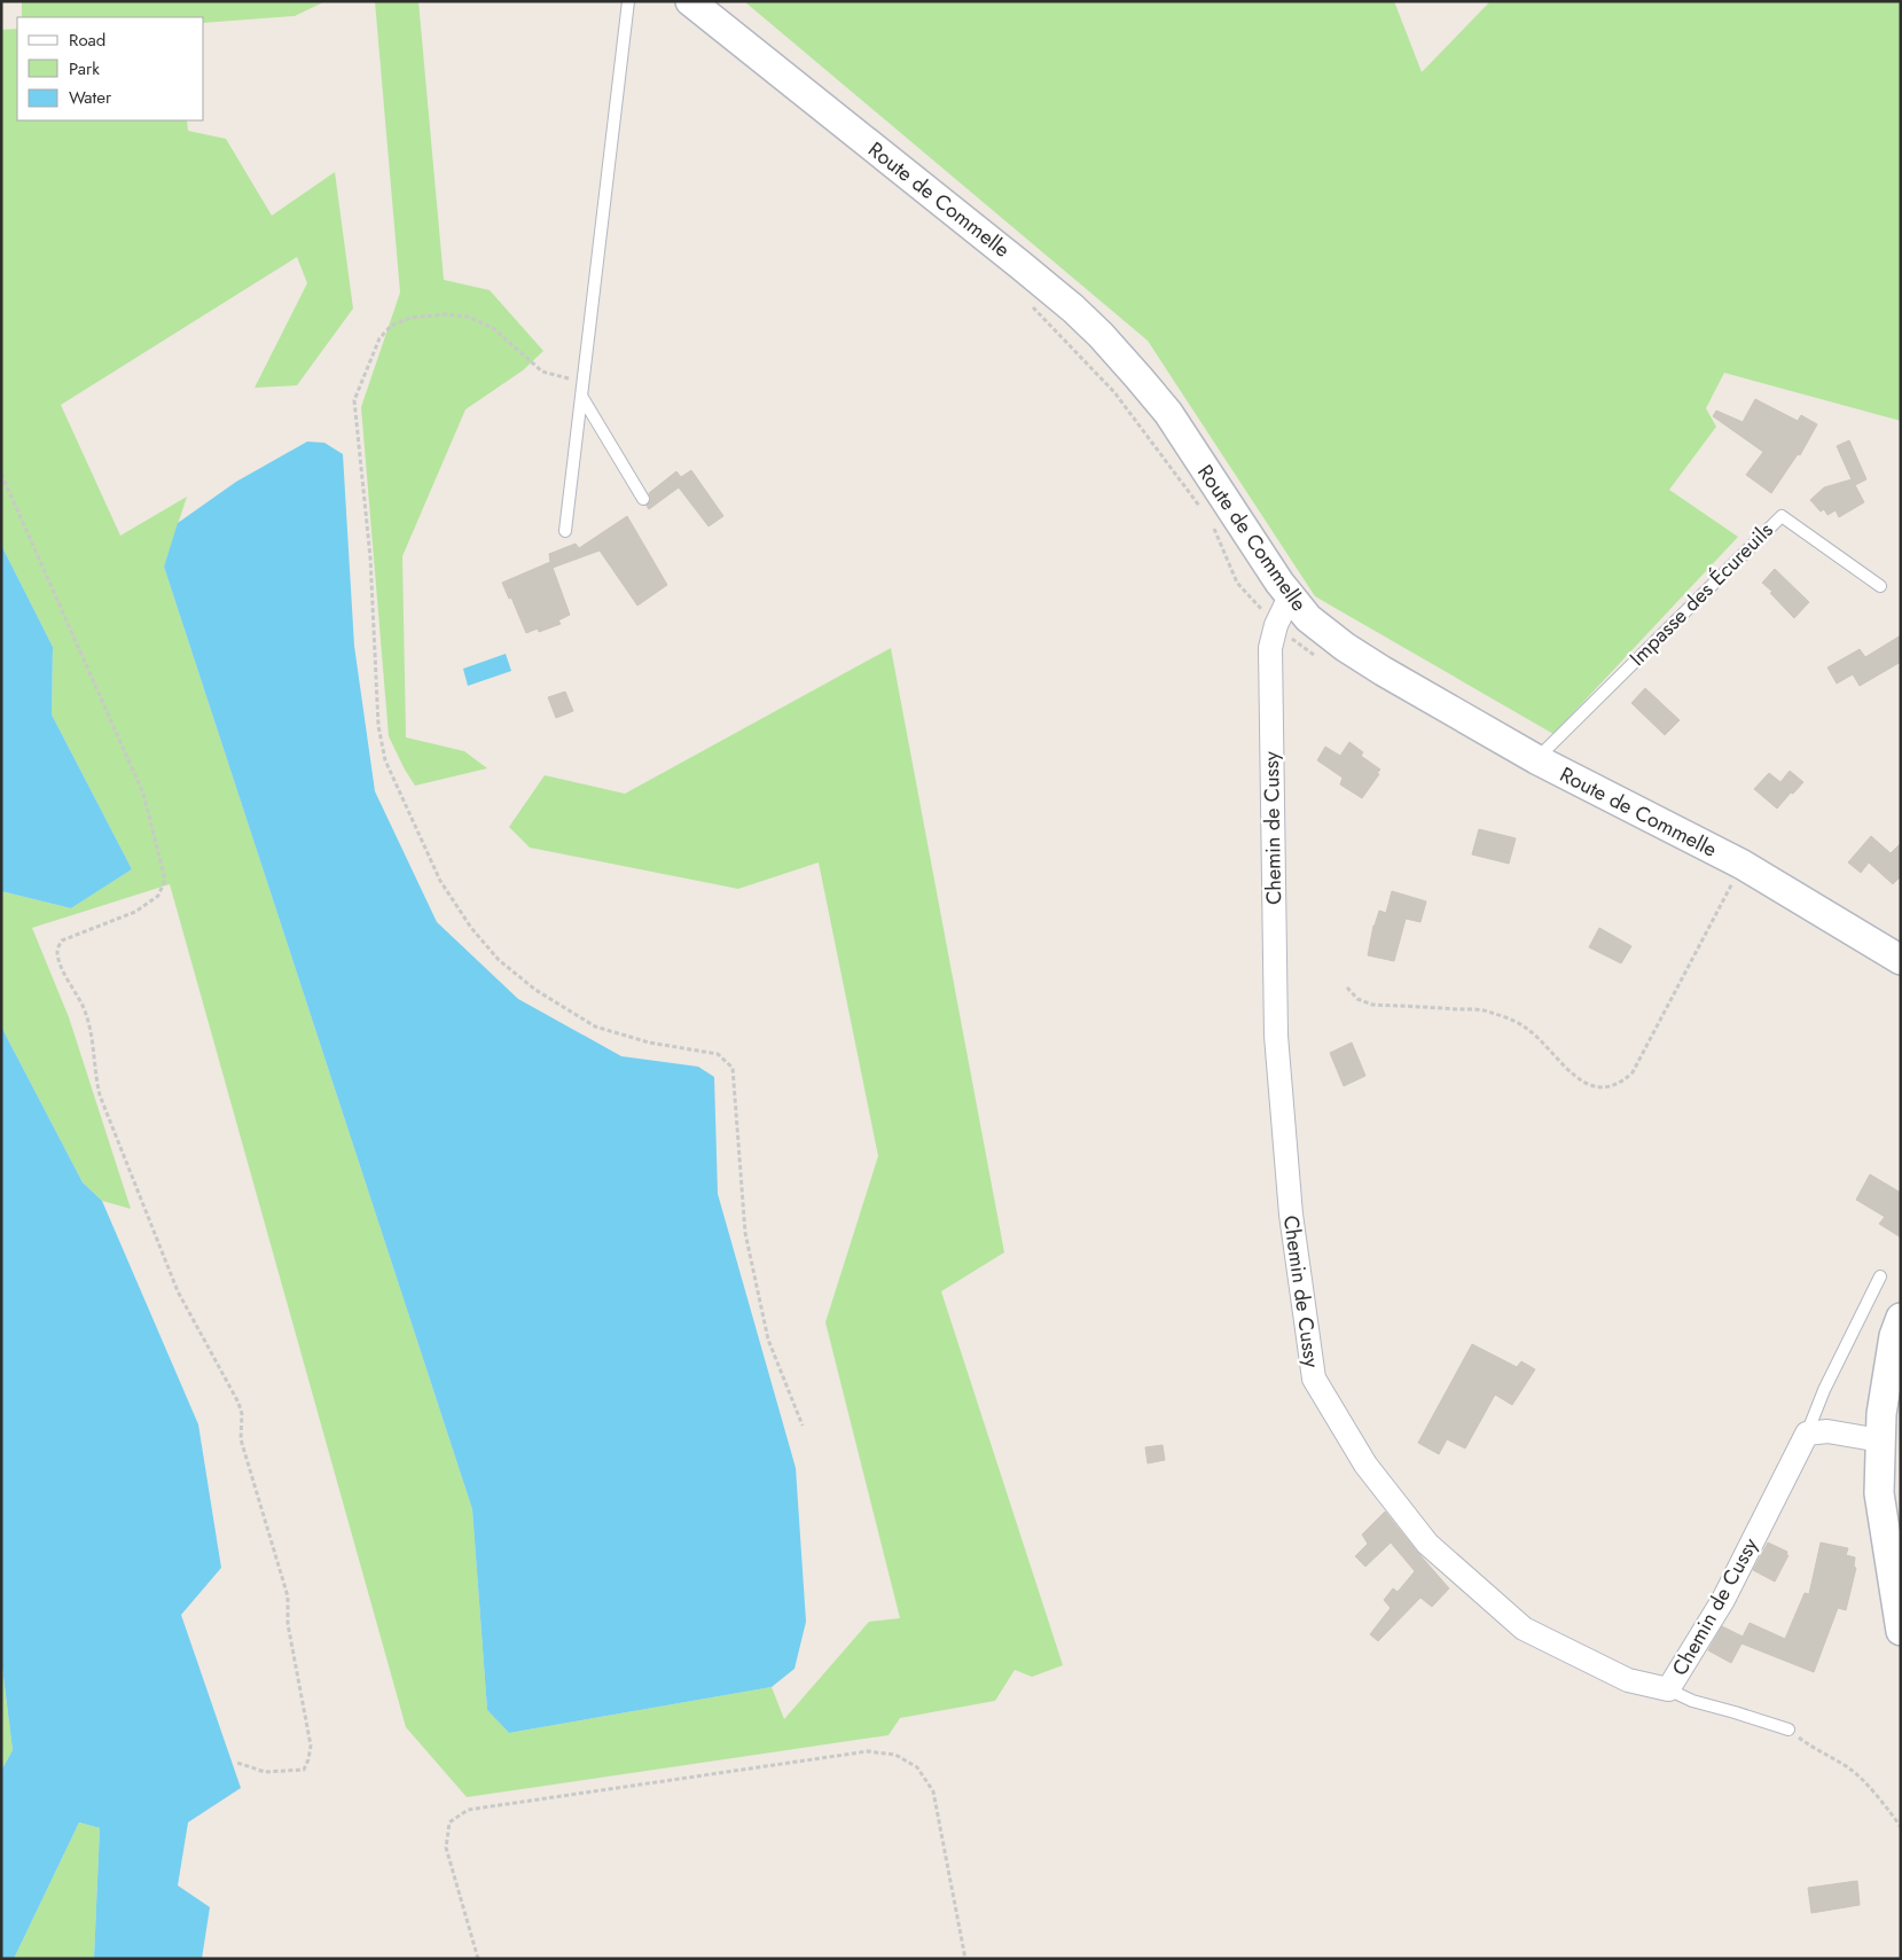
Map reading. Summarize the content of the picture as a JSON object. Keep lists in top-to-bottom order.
{
  "streets": {
    "street": ["Route de Commelle", "Chemin de Cussy"],
    "lane": ["Impasse des Écureuils"]
  },
  "crossings": [
    ["Route de Commelle", "Impasse des Écureuils"],
    ["Route de Commelle", "Chemin de Cussy"]
  ],
  "legend": ["Road", "Park", "Water"]
}
